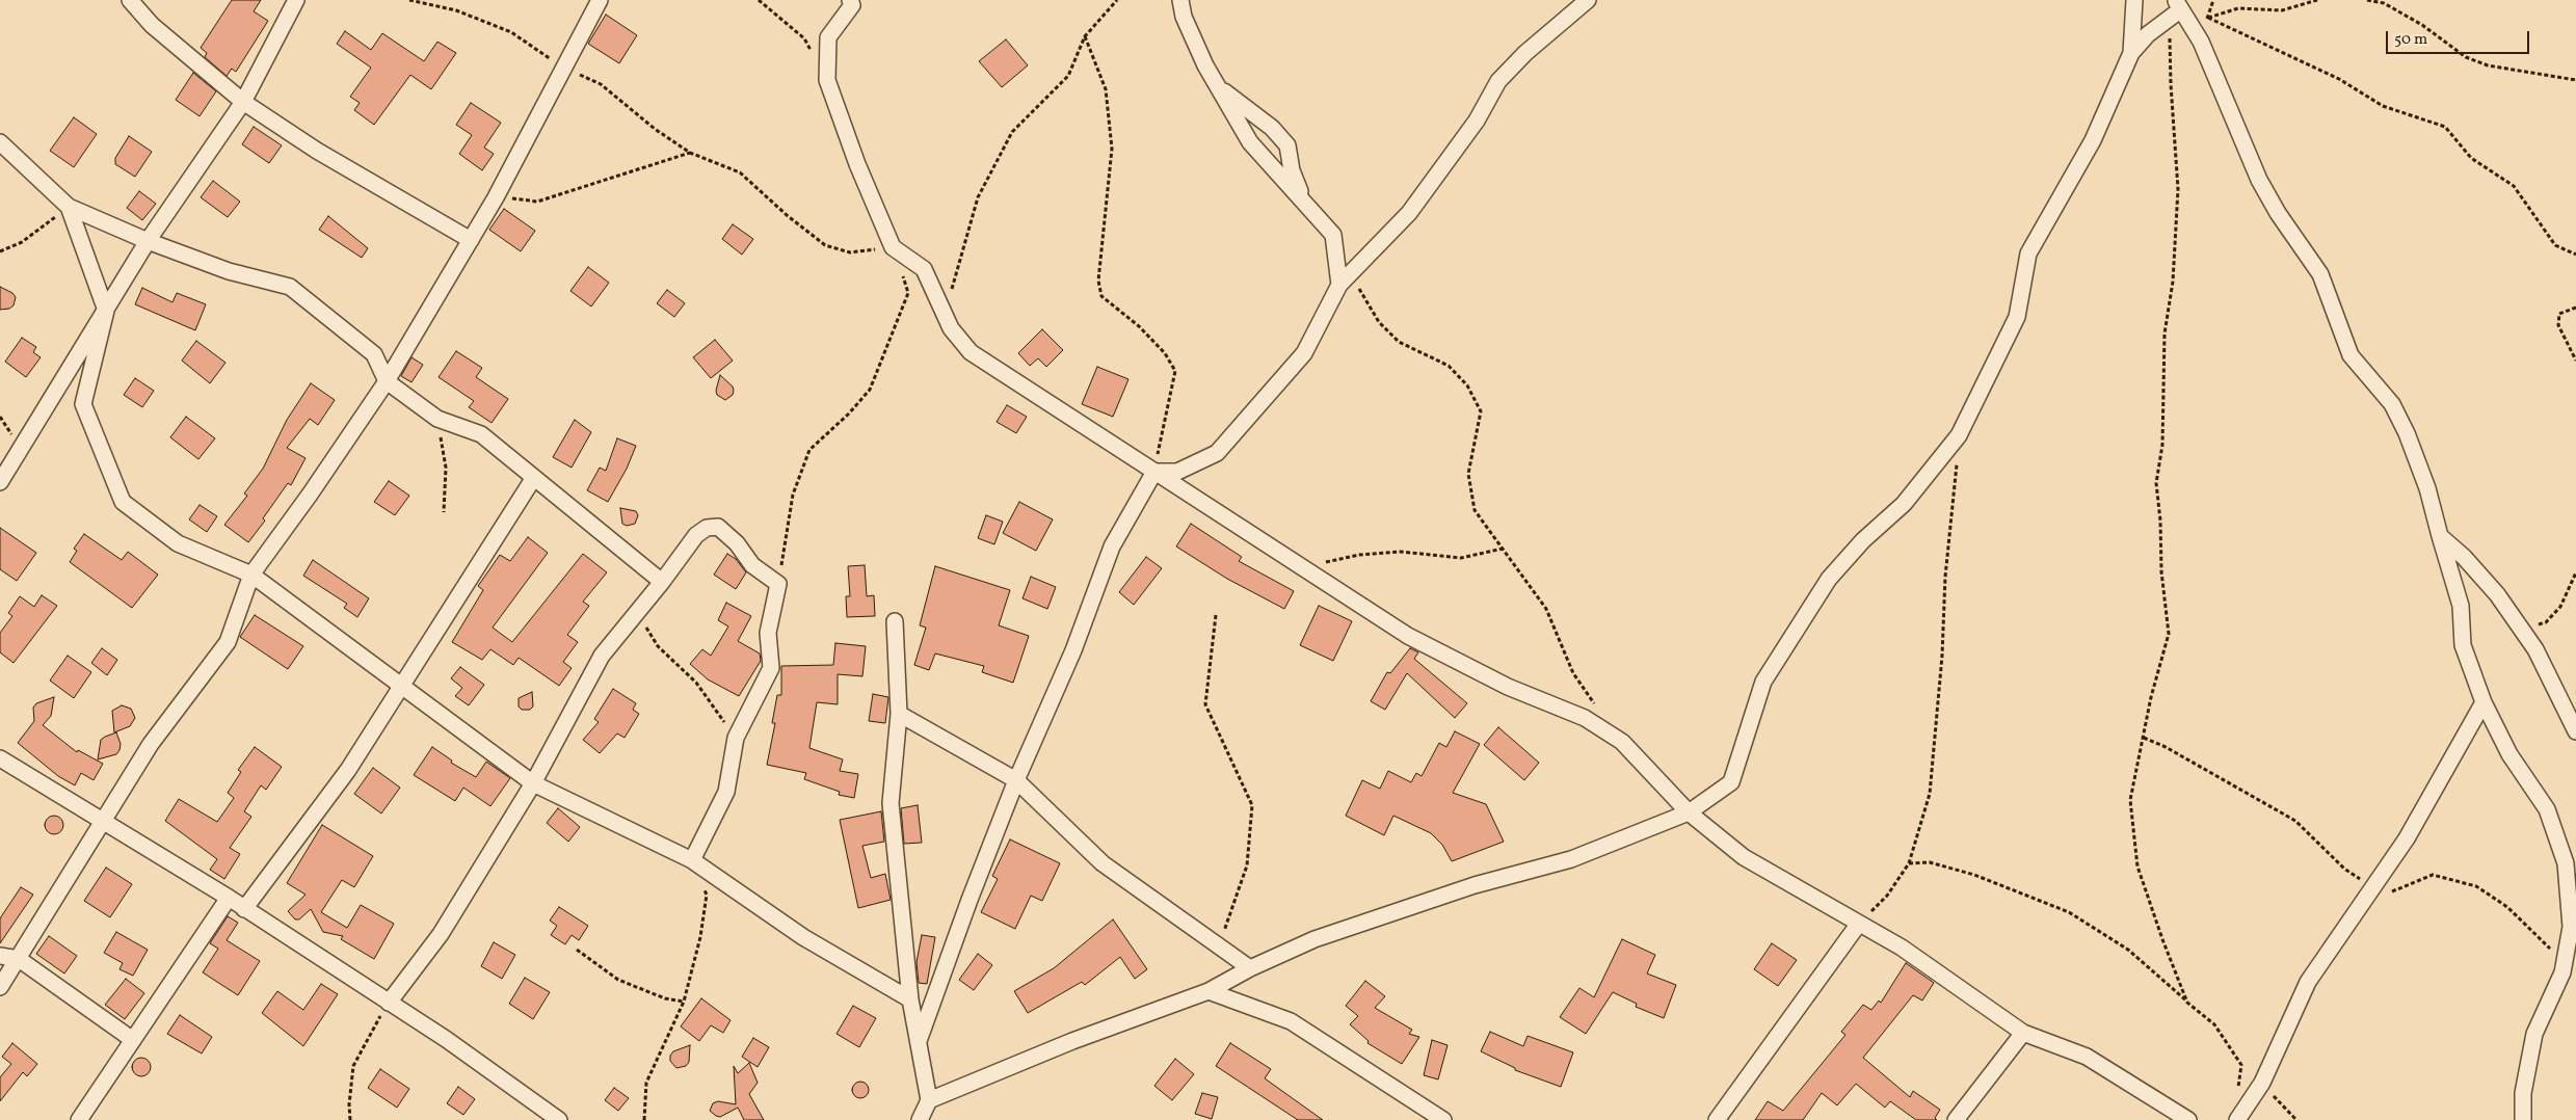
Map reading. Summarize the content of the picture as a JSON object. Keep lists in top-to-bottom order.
{
  "scale_bar": "50 m"
}
